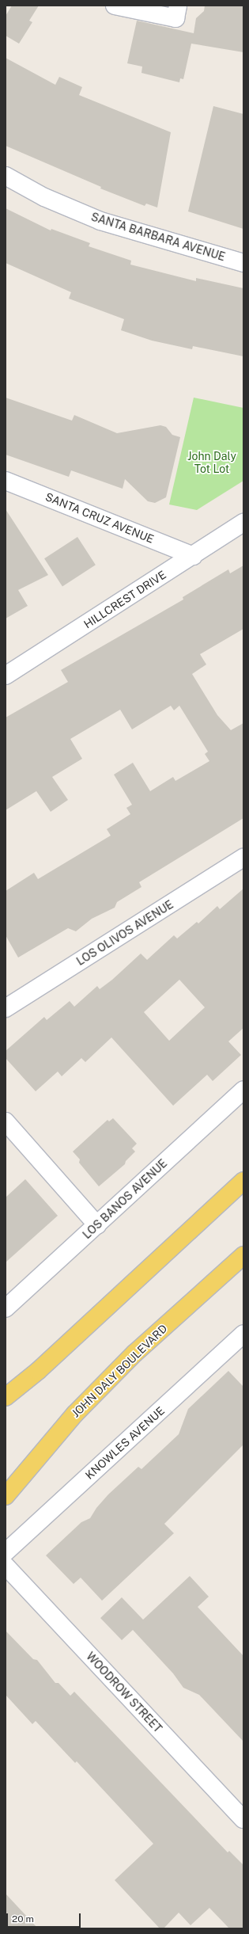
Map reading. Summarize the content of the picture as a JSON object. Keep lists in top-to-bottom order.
{
  "streets": {
    "main road": ["JOHN DALY BOULEVARD"],
    "street": [
      "SANTA BARBARA AVENUE",
      "SANTA CRUZ AVENUE",
      "HILLCREST DRIVE",
      "LOS OLIVOS AVENUE",
      "LOS BANOS AVENUE",
      "KNOWLES AVENUE",
      "WOODROW STREET"
    ]
  },
  "crossings": [
    ["SANTA CRUZ AVENUE", "HILLCREST DRIVE"]
  ],
  "parks": ["John Daly Tot Lot"],
  "scale_bar": "20 m"
}
